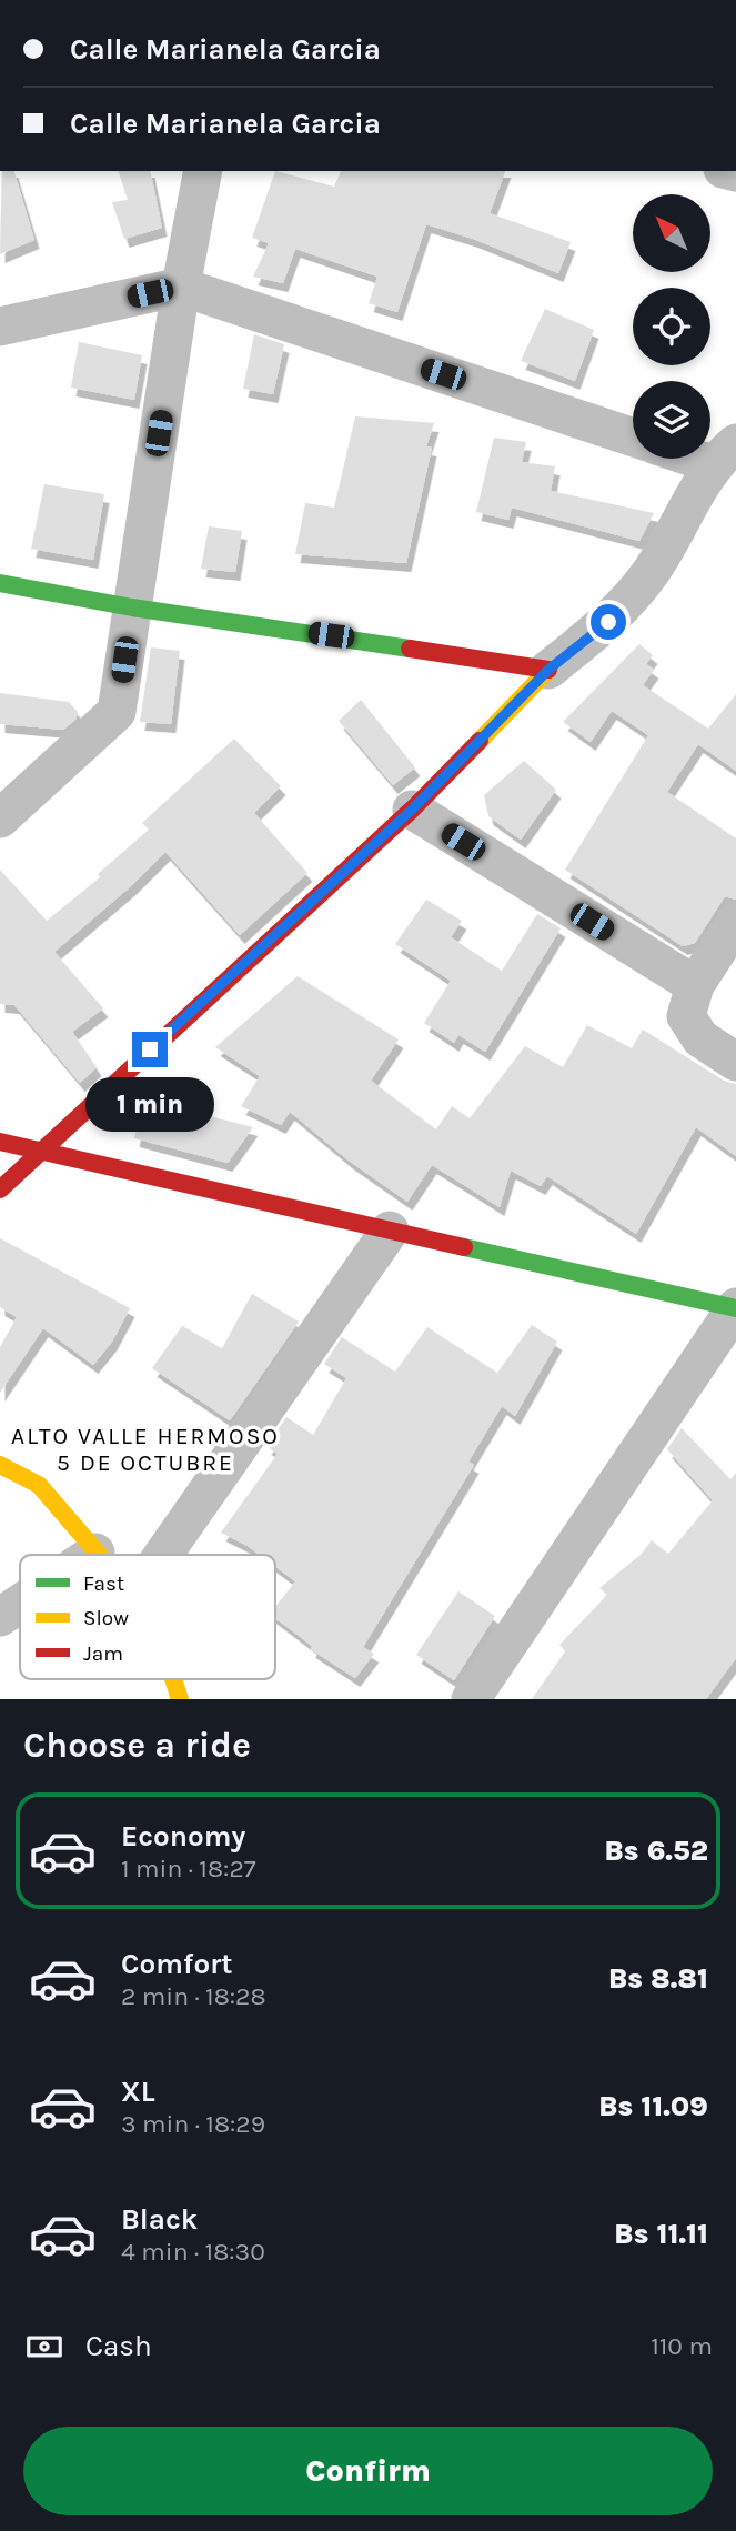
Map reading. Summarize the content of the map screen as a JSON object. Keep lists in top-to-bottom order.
{
  "districts": ["ALTO VALLE HERMOSO 5 DE OCTUBRE"],
  "legend": ["Fast", "Slow", "Jam"],
  "north": "top left",
  "page": {
    "banner": ["Calle Marianela Garcia", "Calle Marianela Garcia"],
    "bubble": "1 min",
    "heading": "Choose a ride",
    "list": [
      {
        "name": "Economy",
        "note": "1 min · 18:27",
        "value": "Bs 6.52"
      },
      {
        "name": "Comfort",
        "note": "2 min · 18:28",
        "value": "Bs 8.81"
      },
      {
        "name": "XL",
        "note": "3 min · 18:29",
        "value": "Bs 11.09"
      },
      {
        "name": "Black",
        "note": "4 min · 18:30",
        "value": "Bs 11.11"
      }
    ],
    "pay": ["Cash", "110 m"],
    "buttons": "Confirm"
  }
}
